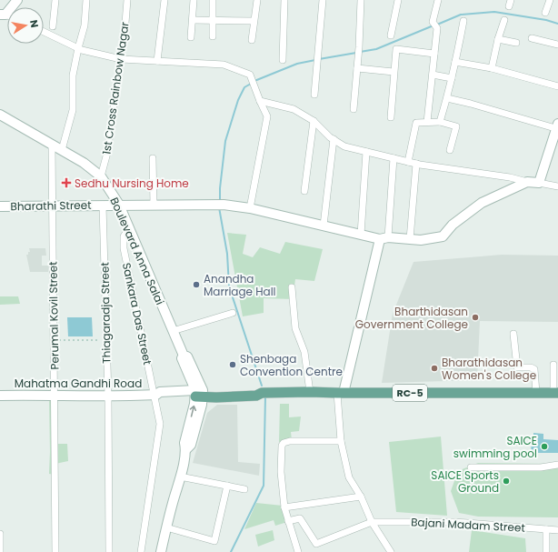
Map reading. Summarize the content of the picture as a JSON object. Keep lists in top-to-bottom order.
{
  "streets": {
    "main road": ["Mahatma Gandhi Road", "RC-5"],
    "street": [
      "1st Cross Rainbow Nagar",
      "Bharathi Street",
      "Boulevard Anna Salai",
      "Thiagaradja Street",
      "Sankara Das Street",
      "Perumal Kovil Street",
      "Bajani Madam Street"
    ]
  },
  "crossings": [
    ["1st Cross Rainbow Nagar", "Boulevard Anna Salai"],
    ["Bharathi Street", "Boulevard Anna Salai"],
    ["Bharathi Street", "Thiagaradja Street"],
    ["Bharathi Street", "Perumal Kovil Street"],
    ["Boulevard Anna Salai", "Sankara Das Street"],
    ["Boulevard Anna Salai", "Perumal Kovil Street"],
    ["Boulevard Anna Salai", "Mahatma Gandhi Road"],
    ["Thiagaradja Street", "Mahatma Gandhi Road"],
    ["Sankara Das Street", "Mahatma Gandhi Road"],
    ["Perumal Kovil Street", "Mahatma Gandhi Road"]
  ],
  "places": {
    "health": ["Sedhu Nursing Home"],
    "other": [
      "Anandha Marriage Hall",
      "Bharthidasan Government College",
      "Shenbaga Convention Centre",
      "Bharathidasan Women's College",
      "SAICE swimming pool",
      "SAICE Sports Ground"
    ]
  },
  "north": "right"
}
